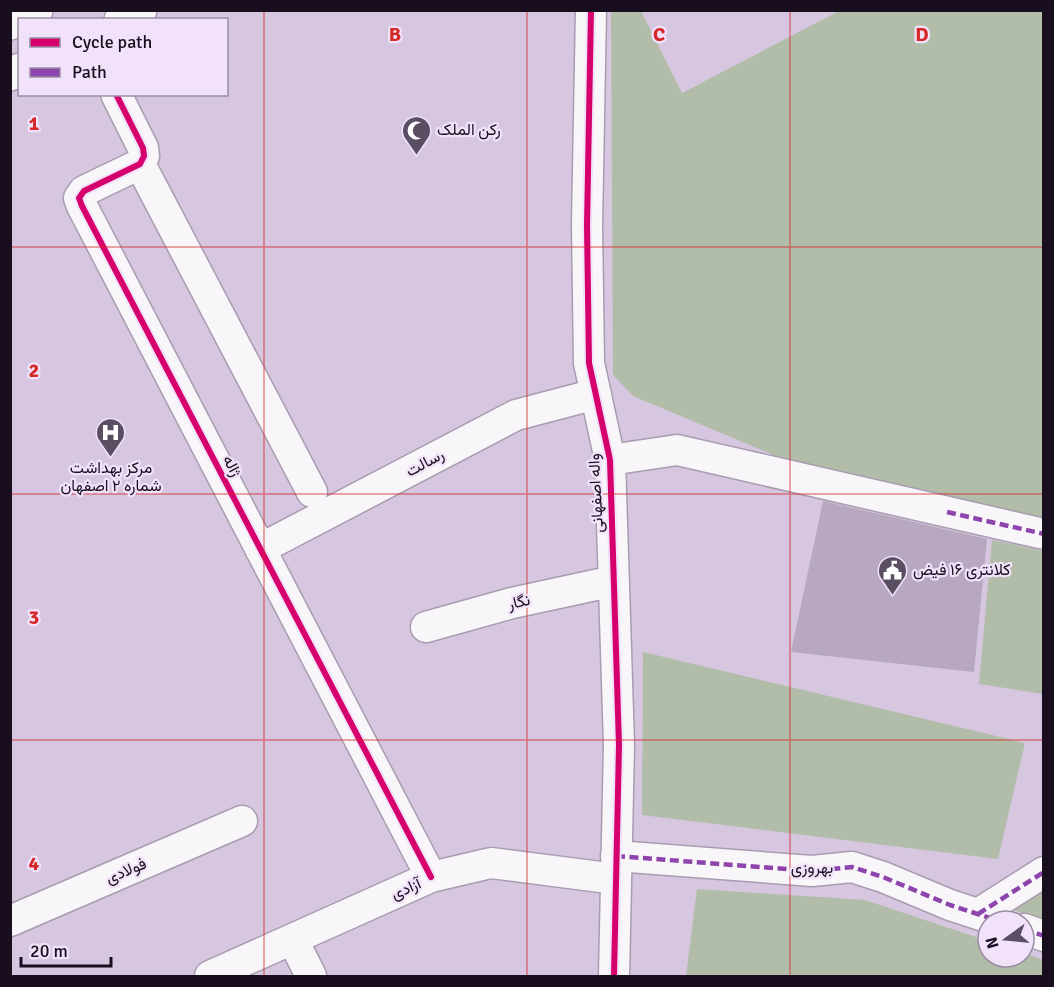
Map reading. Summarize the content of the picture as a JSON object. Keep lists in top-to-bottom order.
{
  "streets": {
    "street": [
      "رسالت",
      "ژاله",
      "واله اصفهانی",
      "نگار",
      "بهروزی",
      "فولادی",
      "آزادی"
    ]
  },
  "crossings": [
    ["رسالت", "ژاله"],
    ["رسالت", "واله اصفهانی"],
    ["ژاله", "آزادی"],
    ["واله اصفهانی", "نگار"],
    ["واله اصفهانی", "بهروزی"],
    ["واله اصفهانی", "آزادی"],
    ["بهروزی", "آزادی"]
  ],
  "places": {
    "mosque": ["رکن الملک"],
    "hospital": ["مرکز بهداشت شماره ۲ اصفهان"],
    "public building": ["کلانتری ۱۶ فیض"]
  },
  "legend": ["Cycle path", "Path"],
  "scale_bar": "20 m",
  "north": "left",
  "grid": {
    "columns": ["B", "C", "D"],
    "rows": [
      "1",
      "2",
      "3",
      "4"
    ]
  }
}
